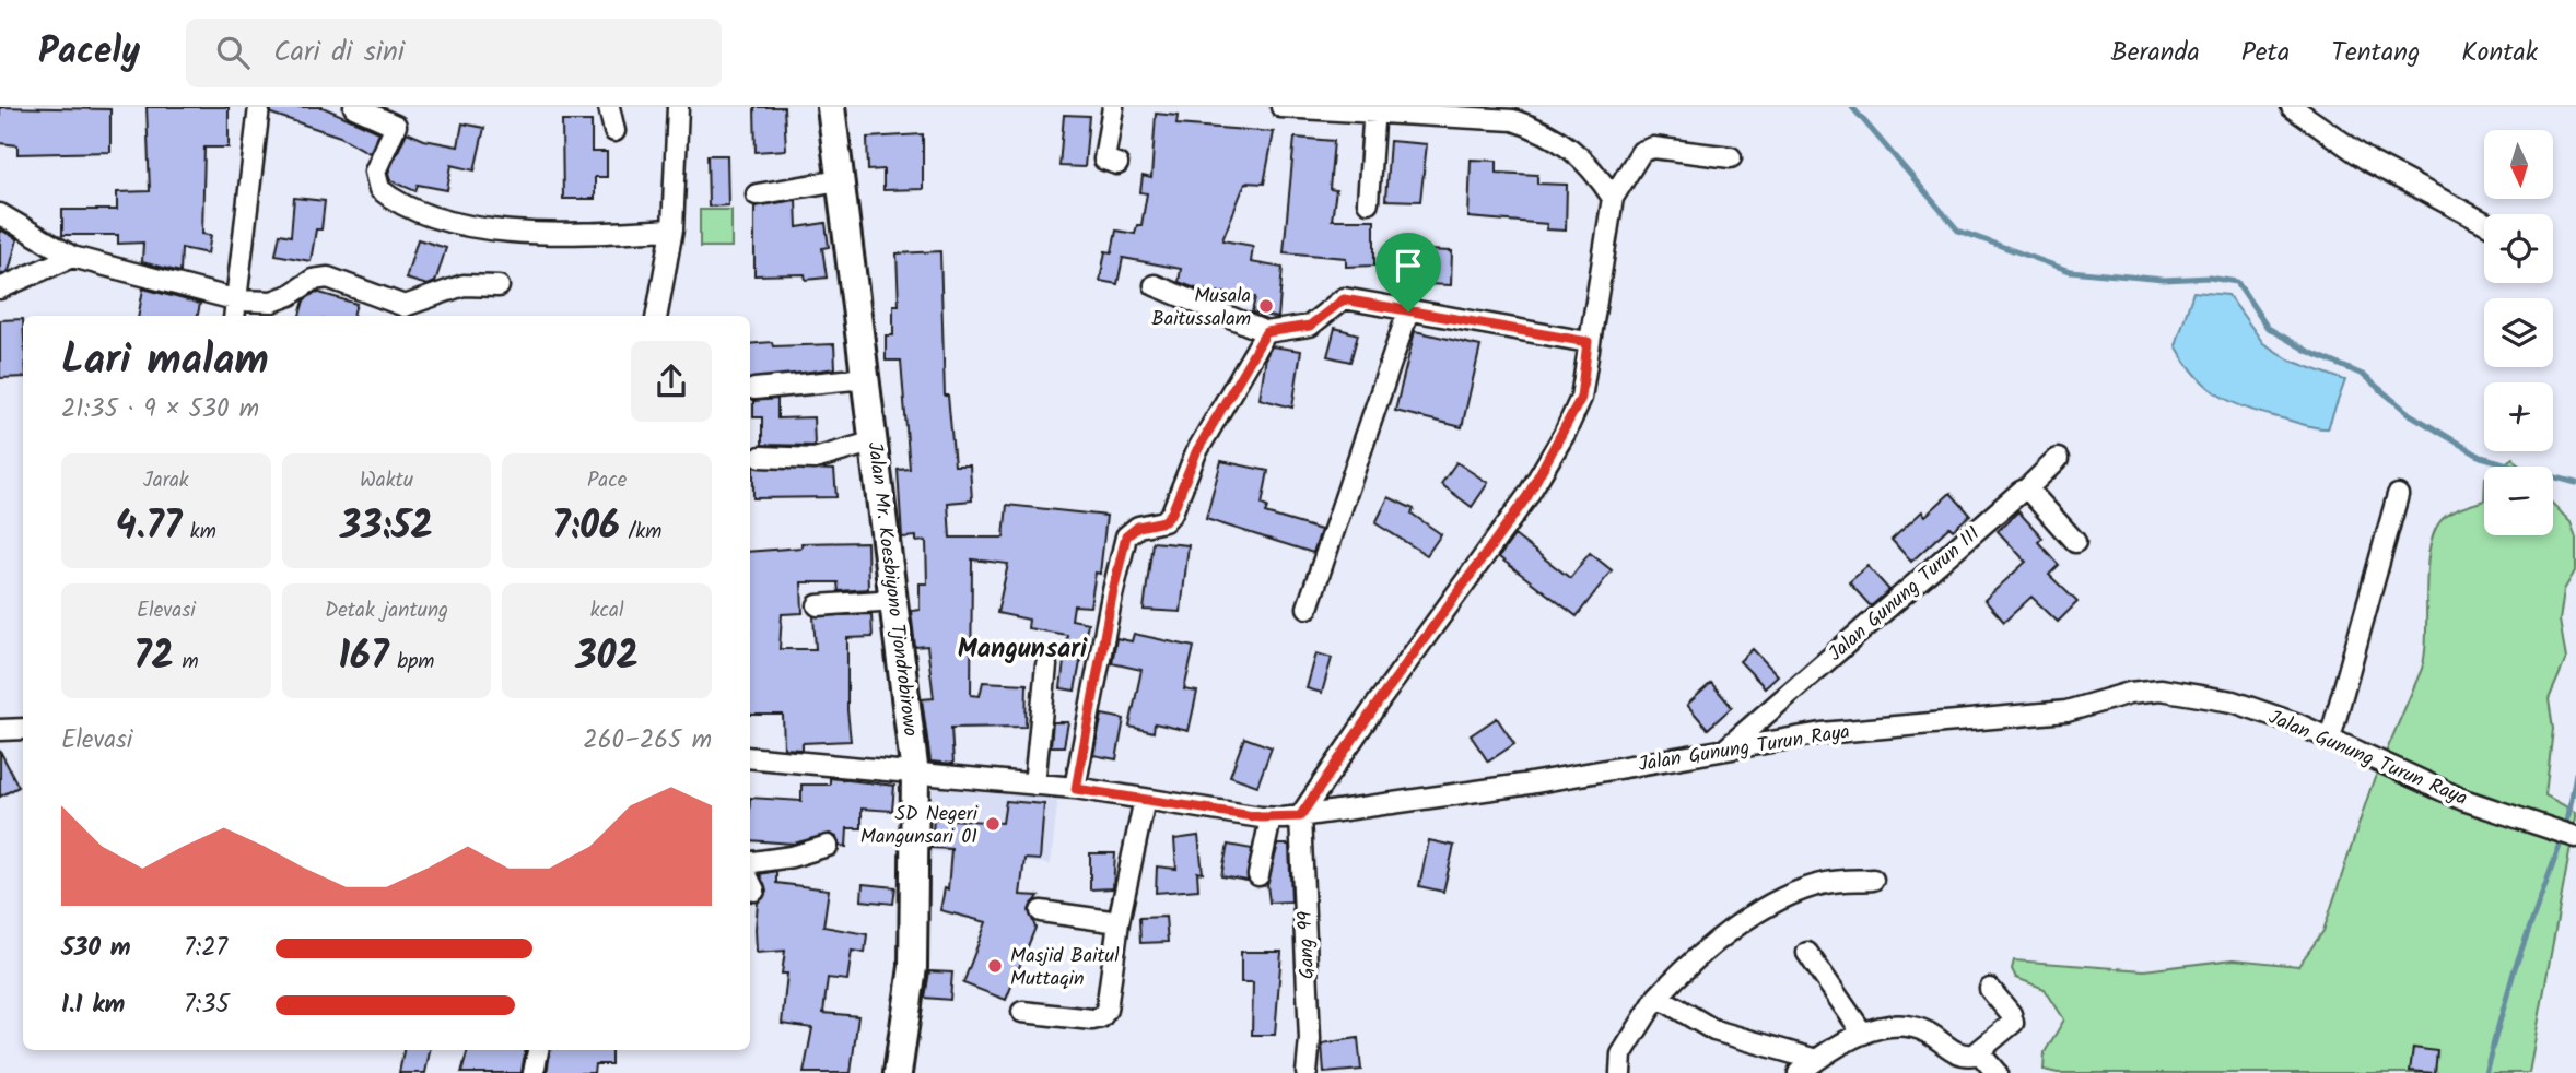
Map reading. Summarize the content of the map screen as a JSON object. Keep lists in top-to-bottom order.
{
  "streets": {
    "main road": ["Jalan Mr. Koesbiyono Tjondrobirowo"],
    "street": ["Jalan Gunung Turun III", "Jalan Gunung Turun Raya", "Gang 99"]
  },
  "crossings": [
    ["Jalan Mr. Koesbiyono Tjondrobirowo", "Jalan Gunung Turun Raya"],
    ["Jalan Gunung Turun III", "Jalan Gunung Turun Raya"],
    ["Jalan Gunung Turun Raya", "Gang 99"]
  ],
  "districts": ["Mangunsari"],
  "places": ["Musala Baitussalam", "SD Negeri Mangunsari 01", "Masjid Baitul Muttaqin"],
  "north": "bottom",
  "page": {
    "header": "Pacely",
    "search": "Cari di sini",
    "nav": [
      "Beranda",
      "Peta",
      "Tentang",
      "Kontak"
    ],
    "map_buttons": ["+", "−"],
    "heading": ["Lari malam", "21:35 · 9 × 530 m"],
    "stats": [
      ["Jarak", "4.77 km"],
      ["Waktu", "33:52"],
      ["Pace", "7:06 /km"],
      ["Elevasi", "72 m"],
      ["Detak jantung", "167 bpm"],
      ["kcal", "302"]
    ],
    "chart": ["Elevasi", "260–265 m"],
    "list": [
      {
        "name": "530 m",
        "note": "7:27"
      },
      {
        "name": "1.1 km",
        "note": "7:35"
      }
    ]
  }
}
